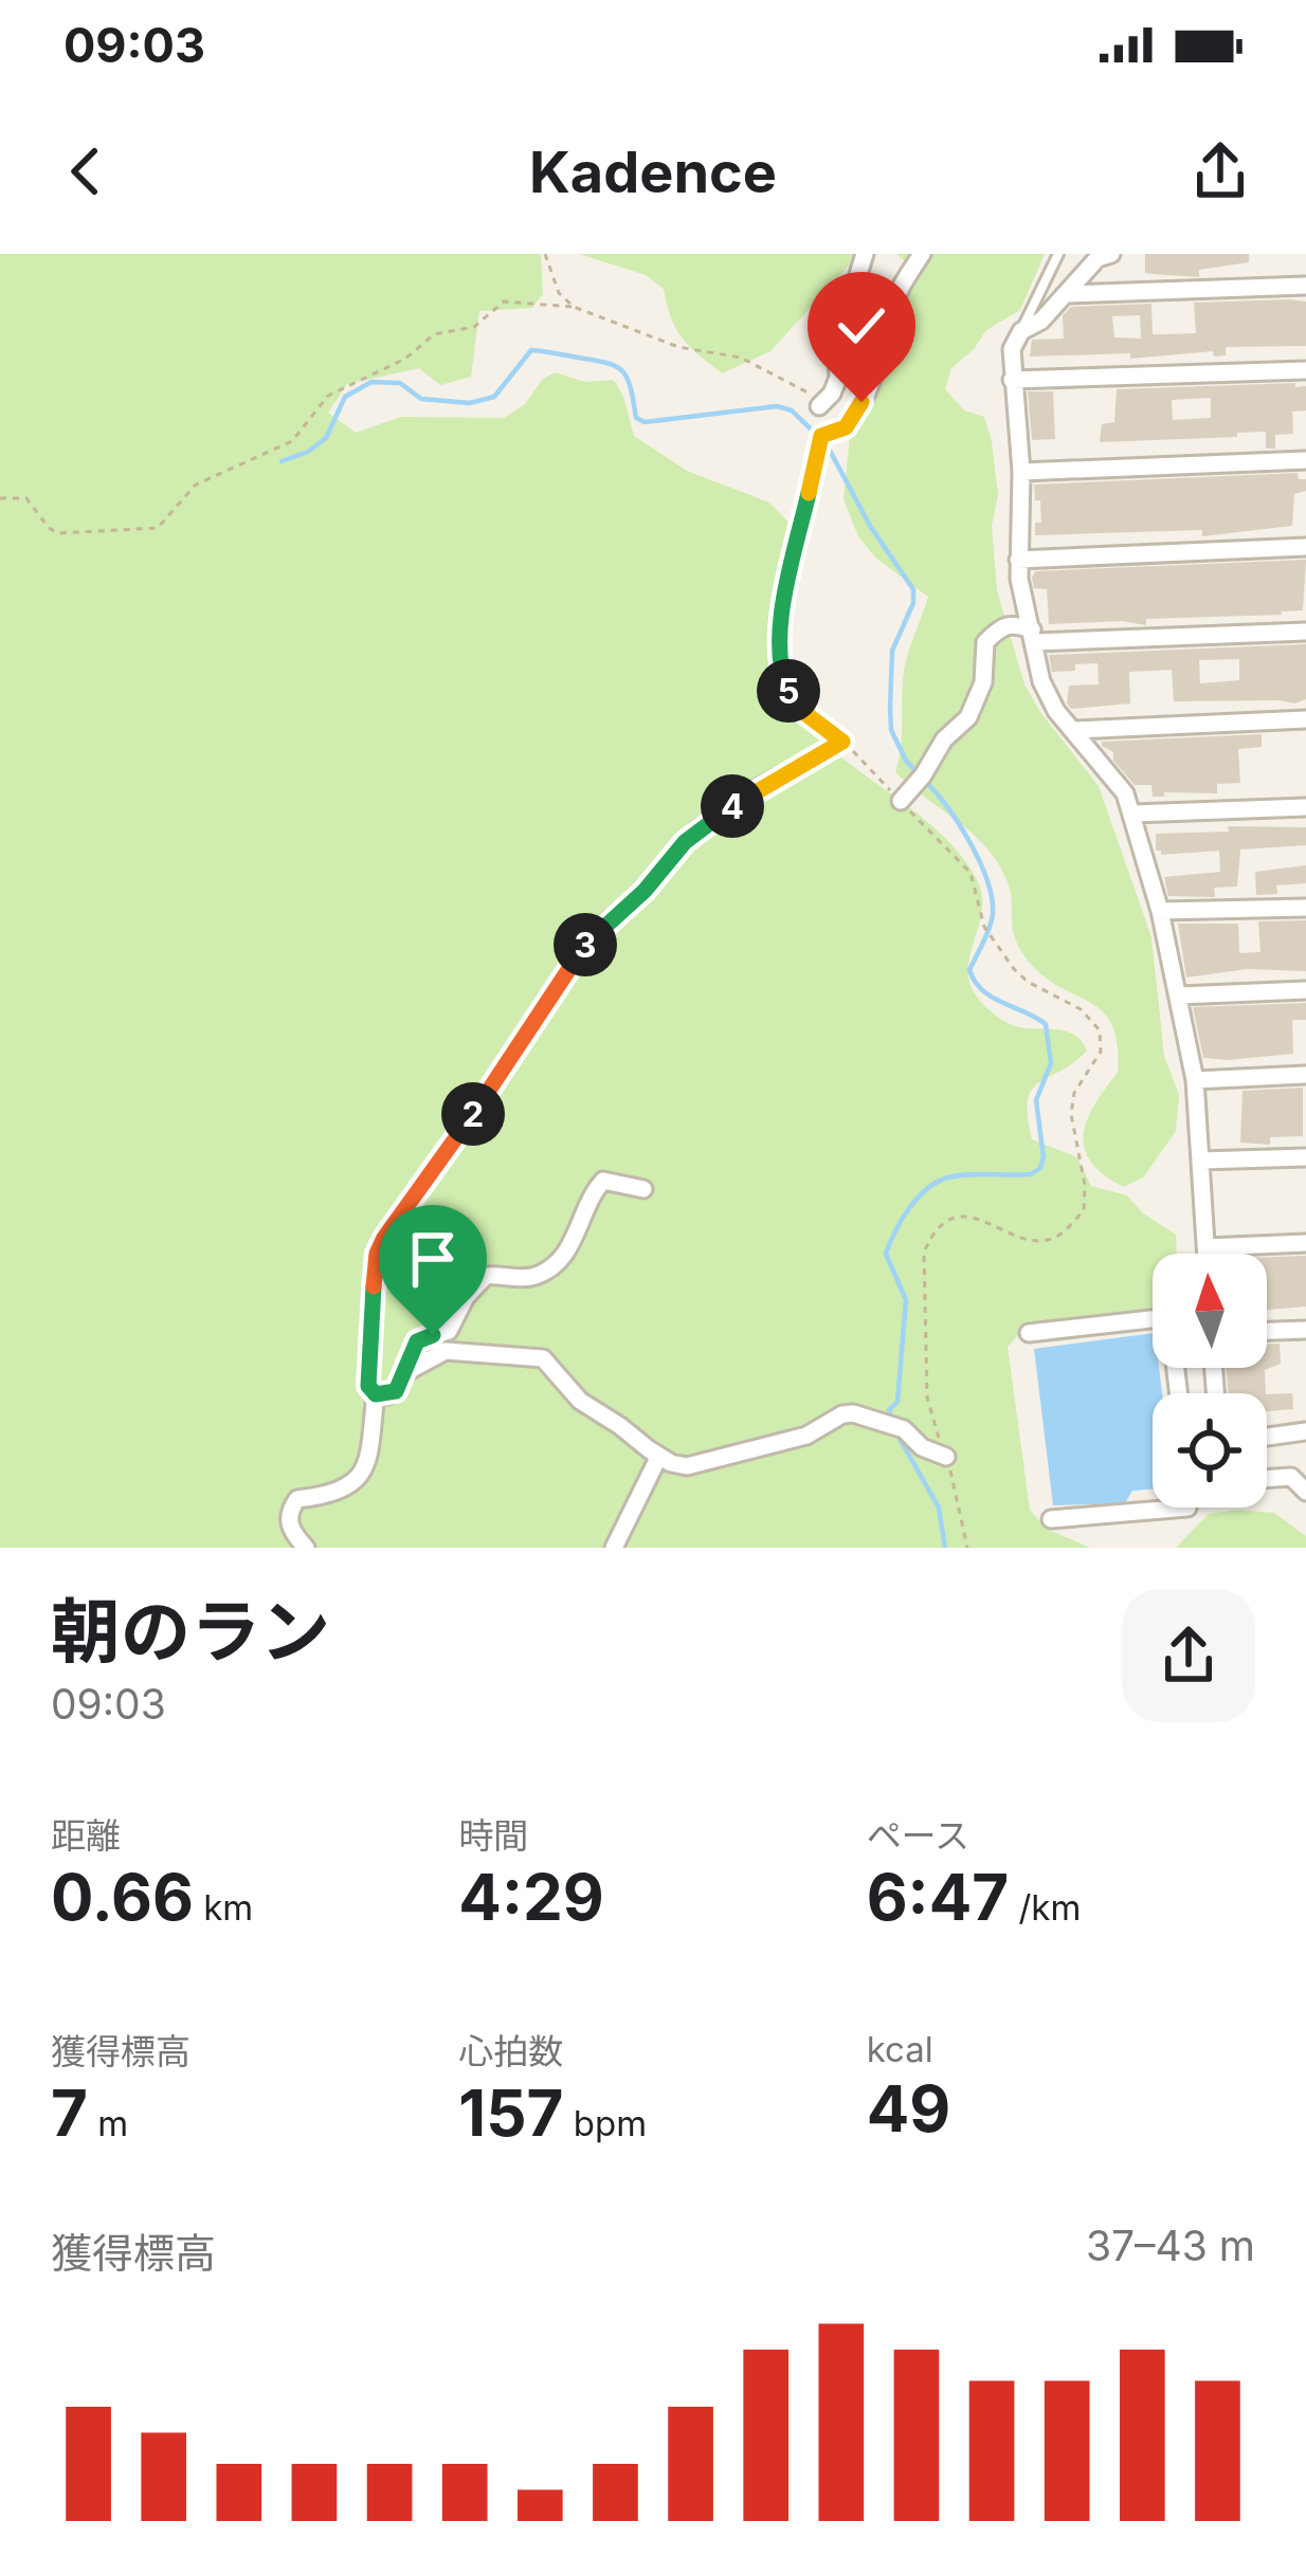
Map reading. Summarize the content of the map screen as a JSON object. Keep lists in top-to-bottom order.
{
  "north": "top",
  "page": {
    "status": "09:03",
    "header": "Kadence",
    "pins": [
      "5",
      "4",
      "3",
      "2"
    ],
    "heading": ["朝のラン", "09:03"],
    "stats": [
      ["距離", "0.66 km"],
      ["時間", "4:29"],
      ["ペース", "6:47 /km"],
      ["獲得標高", "7 m"],
      ["心拍数", "157 bpm"],
      ["kcal", "49"]
    ],
    "chart": ["獲得標高", "37–43 m"]
  }
}
